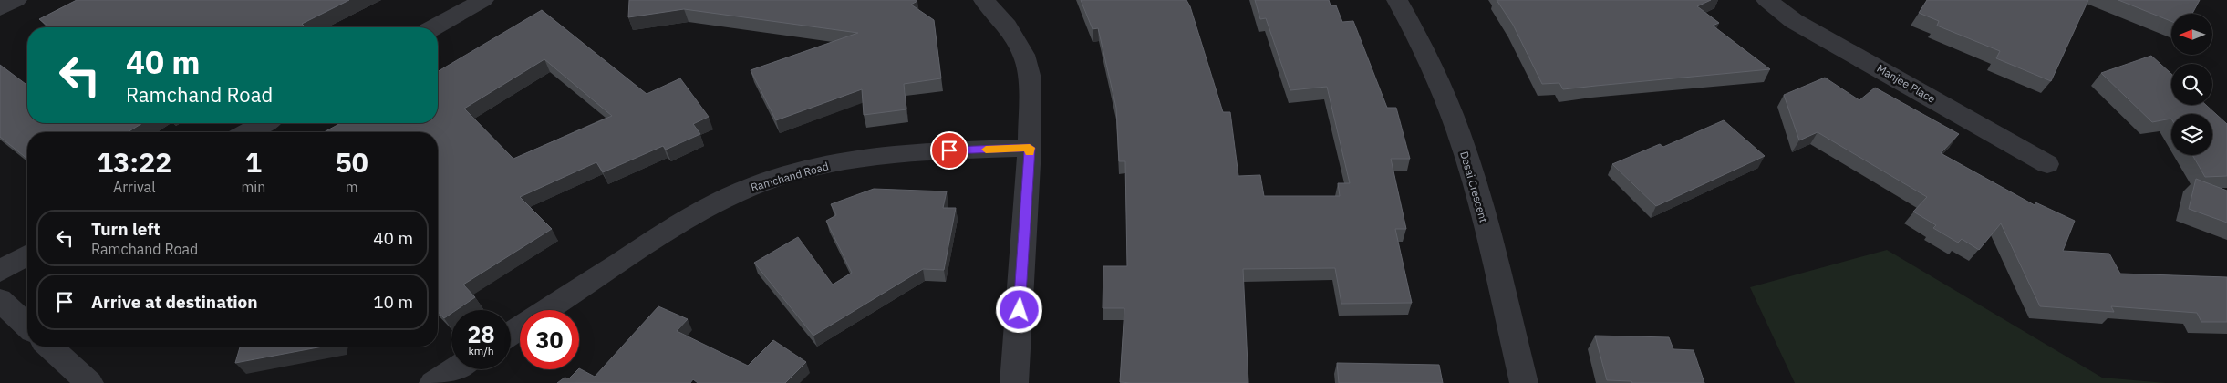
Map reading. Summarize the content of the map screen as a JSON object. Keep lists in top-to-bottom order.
{
  "streets": {
    "street": ["Manjee Place", "Ramchand Road", "Desai Crescent"]
  },
  "north": "left",
  "page": {
    "turn": ["40 m", "Ramchand Road"],
    "eta": [
      "13:22",
      "Arrival",
      "1",
      "min",
      "50",
      "m"
    ],
    "list": [
      {
        "name": "Turn left",
        "note": "Ramchand Road",
        "value": "40 m"
      },
      {
        "name": "Arrive at destination",
        "value": "10 m"
      }
    ],
    "speed": "28 km/h",
    "limit": "30"
  }
}
